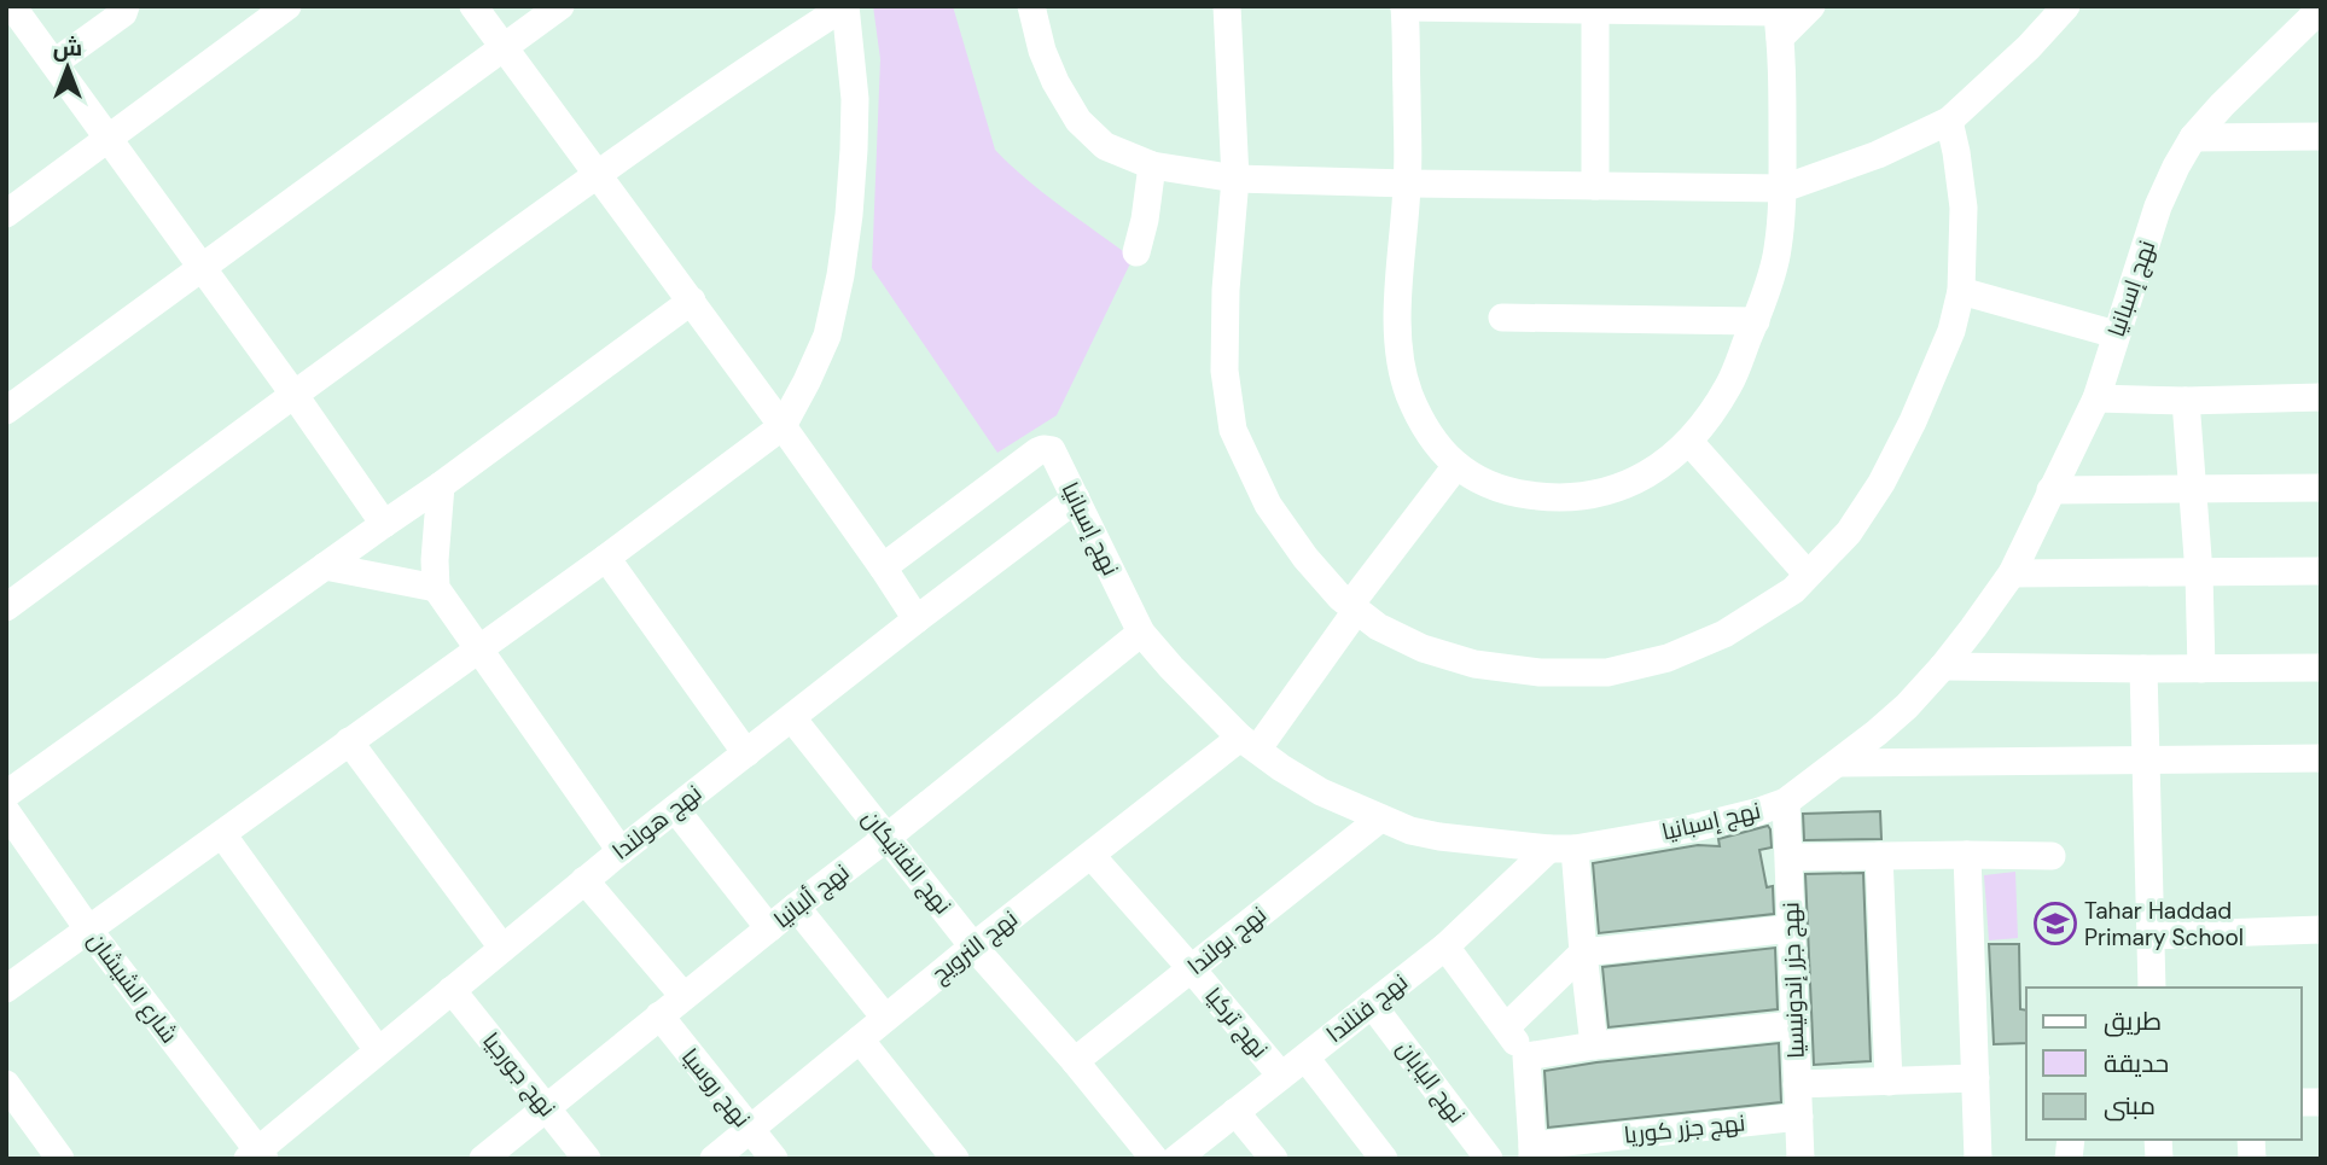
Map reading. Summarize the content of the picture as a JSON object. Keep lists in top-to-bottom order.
{
  "streets": {
    "street": [
      "نهج إسبانيا",
      "نهج هولندا",
      "نهج الفاتيكان",
      "نهج ألبانيا",
      "نهج بولندا",
      "نهج النرويج",
      "نهج جزر إندونيسيا",
      "شارع الشيشان",
      "نهج فنلندا",
      "نهج تركيا",
      "نهج جورجيا",
      "نهج اليابان",
      "نهج روسيا",
      "نهج جزر كوريا"
    ]
  },
  "crossings": [
    ["نهج إسبانيا", "نهج هولندا"],
    ["نهج إسبانيا", "نهج ألبانيا"],
    ["نهج إسبانيا", "نهج بولندا"],
    ["نهج إسبانيا", "نهج النرويج"],
    ["نهج إسبانيا", "نهج جزر إندونيسيا"],
    ["نهج إسبانيا", "نهج فنلندا"],
    ["نهج هولندا", "نهج الفاتيكان"],
    ["نهج هولندا", "شارع الشيشان"],
    ["نهج هولندا", "نهج جورجيا"],
    ["نهج الفاتيكان", "نهج ألبانيا"],
    ["نهج الفاتيكان", "نهج بولندا"],
    ["نهج الفاتيكان", "نهج النرويج"],
    ["نهج ألبانيا", "نهج جورجيا"],
    ["نهج ألبانيا", "نهج روسيا"],
    ["نهج بولندا", "نهج تركيا"],
    ["نهج النرويج", "نهج تركيا"],
    ["نهج النرويج", "نهج روسيا"],
    ["نهج جزر إندونيسيا", "نهج جزر كوريا"],
    ["نهج فنلندا", "نهج تركيا"],
    ["نهج فنلندا", "نهج اليابان"]
  ],
  "places": {
    "school or university": ["Tahar Haddad Primary School"]
  },
  "legend": ["طريق", "حديقة", "مبنى"],
  "north": "top"
}
